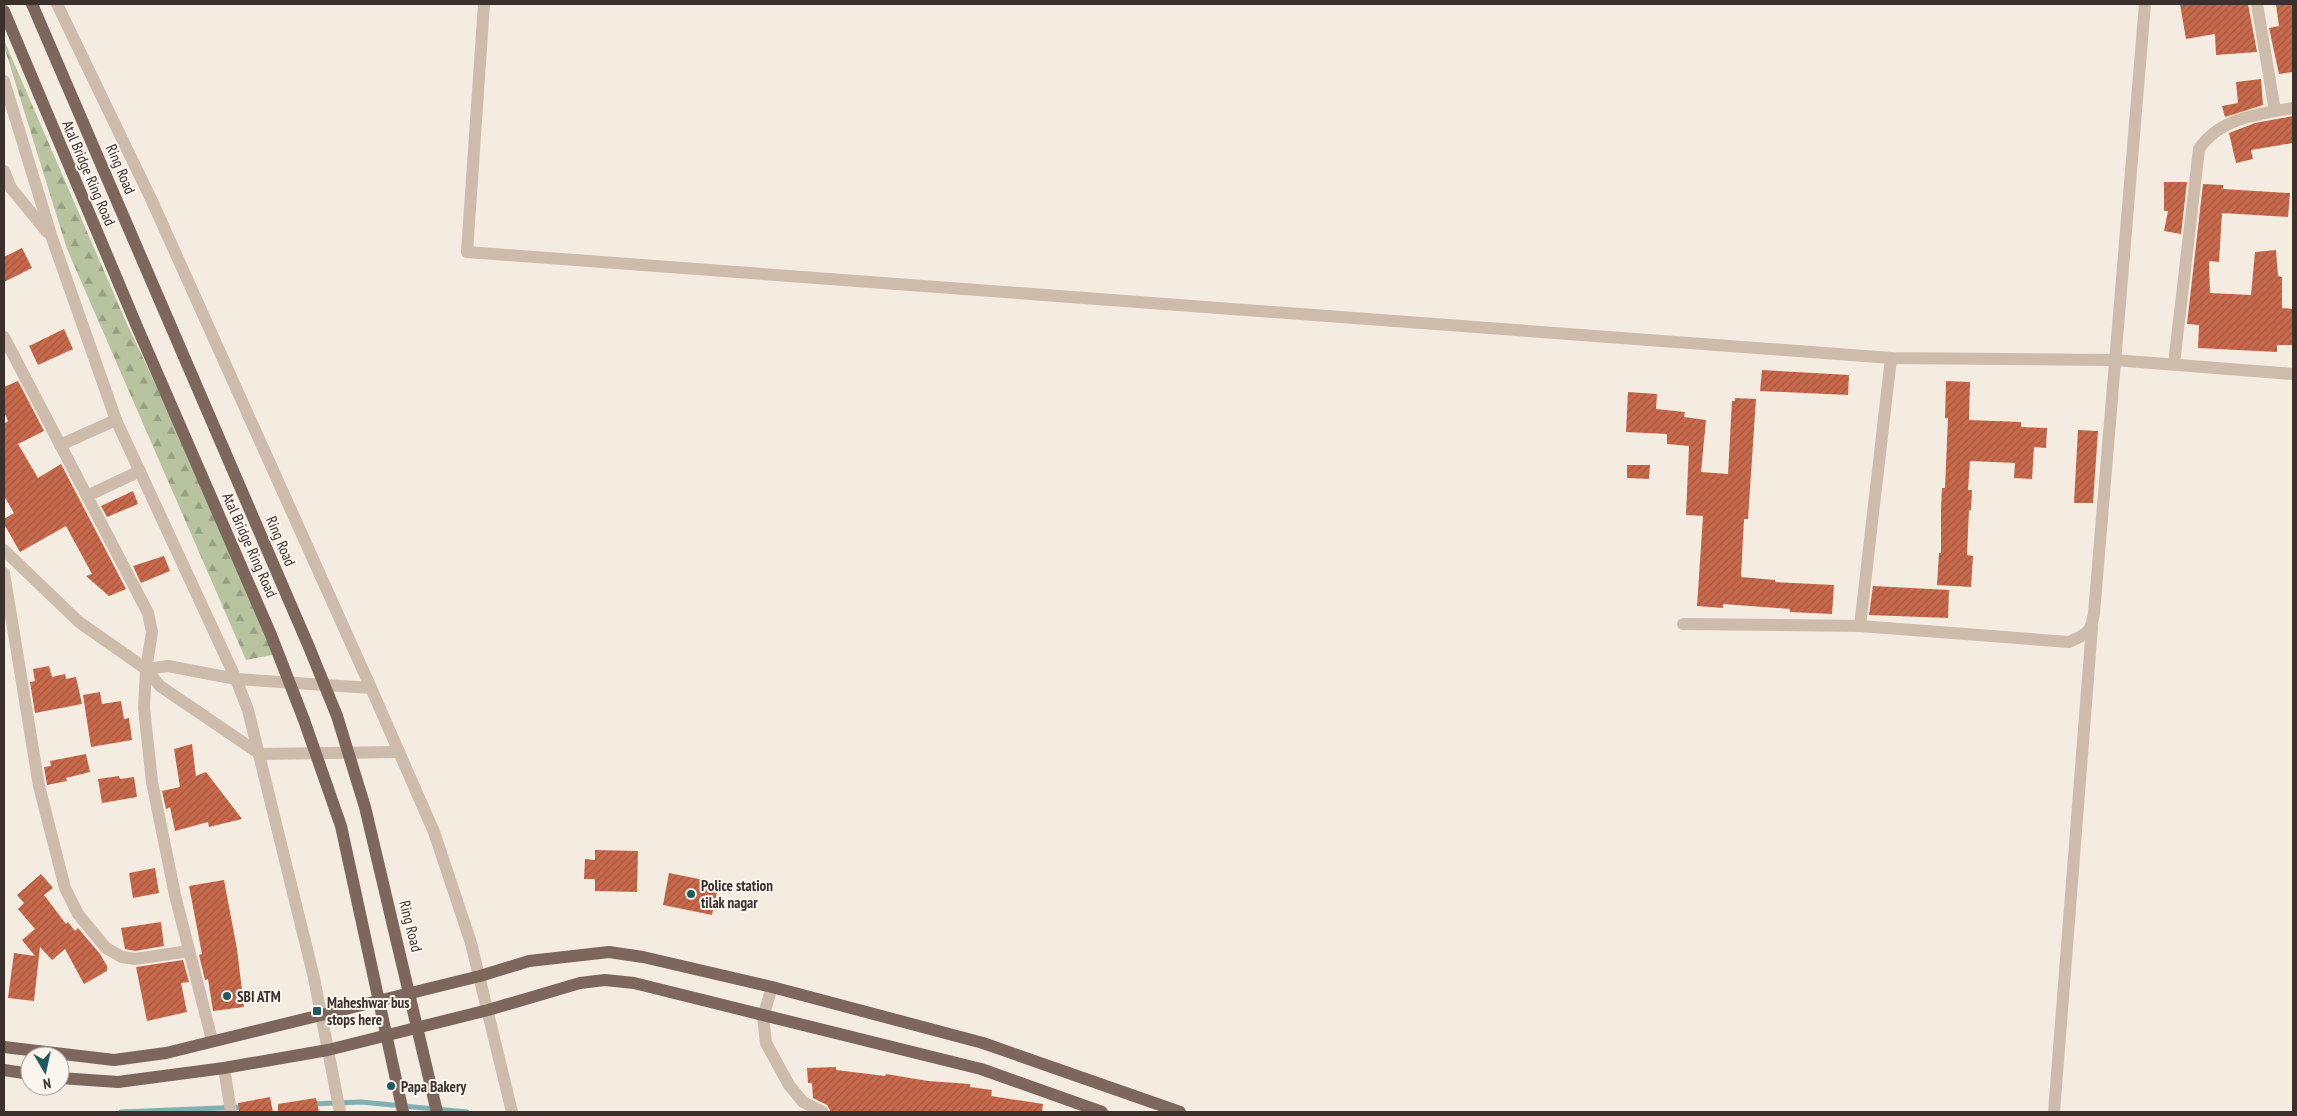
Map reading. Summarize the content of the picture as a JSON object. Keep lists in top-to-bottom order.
{
  "streets": {
    "main road": ["Ring Road", "Atal Bridge Ring Road"]
  },
  "places": {
    "other": ["Police station tilak nagar", "SBI ATM", "Papa Bakery"],
    "transit": ["Maheshwar bus stops here"]
  },
  "north": "bottom"
}
